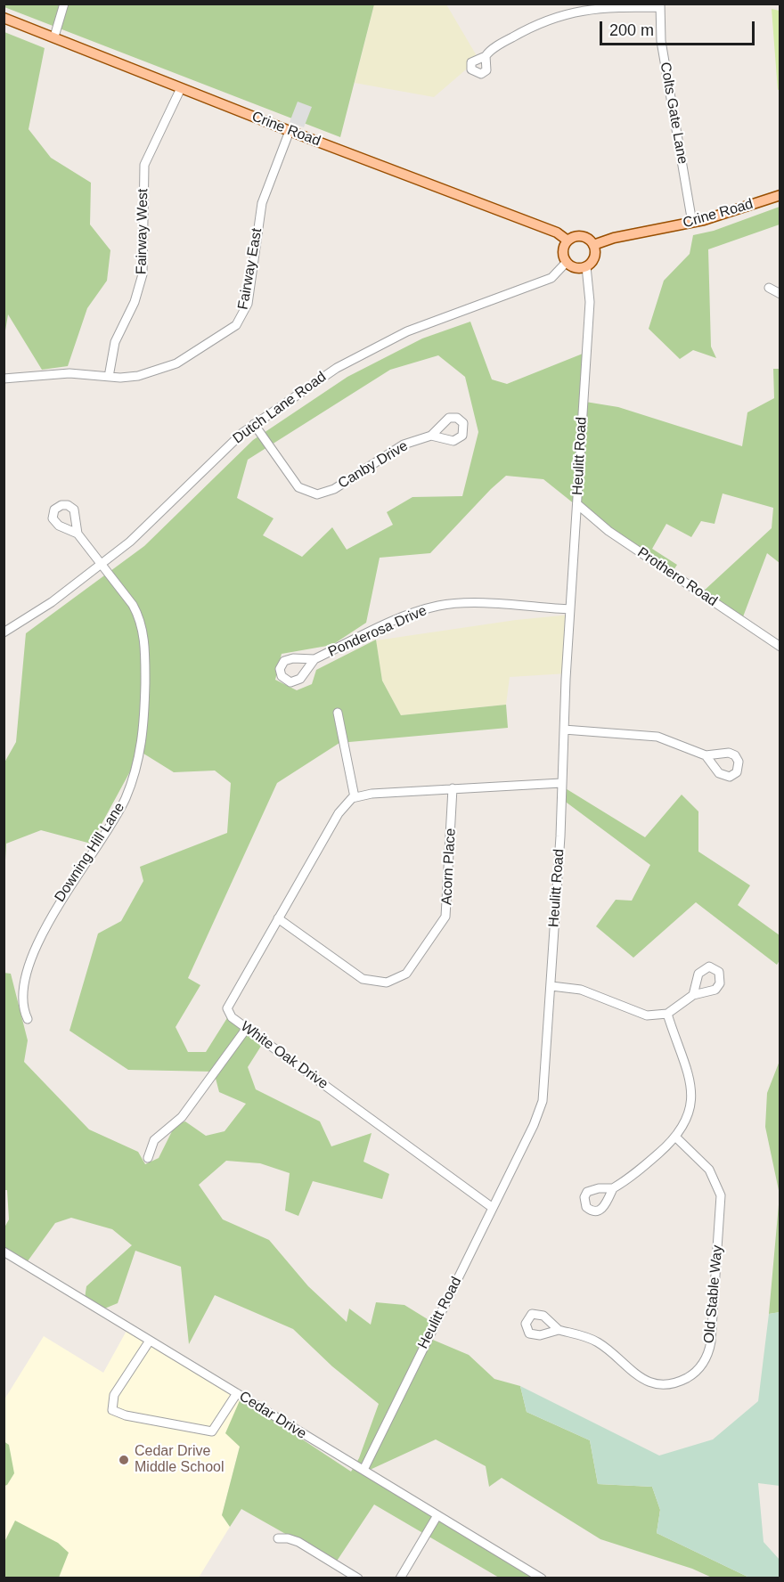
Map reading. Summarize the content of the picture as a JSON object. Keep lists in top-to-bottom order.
{
  "streets": {
    "main road": ["Crine Road"],
    "street": [
      "Colts Gate Lane",
      "Fairway West",
      "Fairway East",
      "Dutch Lane Road",
      "Heulitt Road",
      "Canby Drive",
      "Prothero Road",
      "Ponderosa Drive",
      "Downing Hill Lane",
      "Acorn Place",
      "White Oak Drive",
      "Old Stable Way",
      "Cedar Drive"
    ]
  },
  "crossings": [
    ["Colts Gate Lane", "Crine Road"],
    ["Crine Road", "Fairway West"],
    ["Crine Road", "Fairway East"],
    ["Crine Road", "Dutch Lane Road"],
    ["Crine Road", "Heulitt Road"],
    ["Fairway West", "Fairway East"],
    ["Dutch Lane Road", "Heulitt Road"],
    ["Dutch Lane Road", "Canby Drive"],
    ["Dutch Lane Road", "Downing Hill Lane"],
    ["Heulitt Road", "Prothero Road"],
    ["Heulitt Road", "Ponderosa Drive"],
    ["Heulitt Road", "White Oak Drive"],
    ["Heulitt Road", "Cedar Drive"],
    ["Acorn Place", "White Oak Drive"]
  ],
  "places": ["Cedar Drive Middle School"],
  "scale_bar": "200 m"
}
